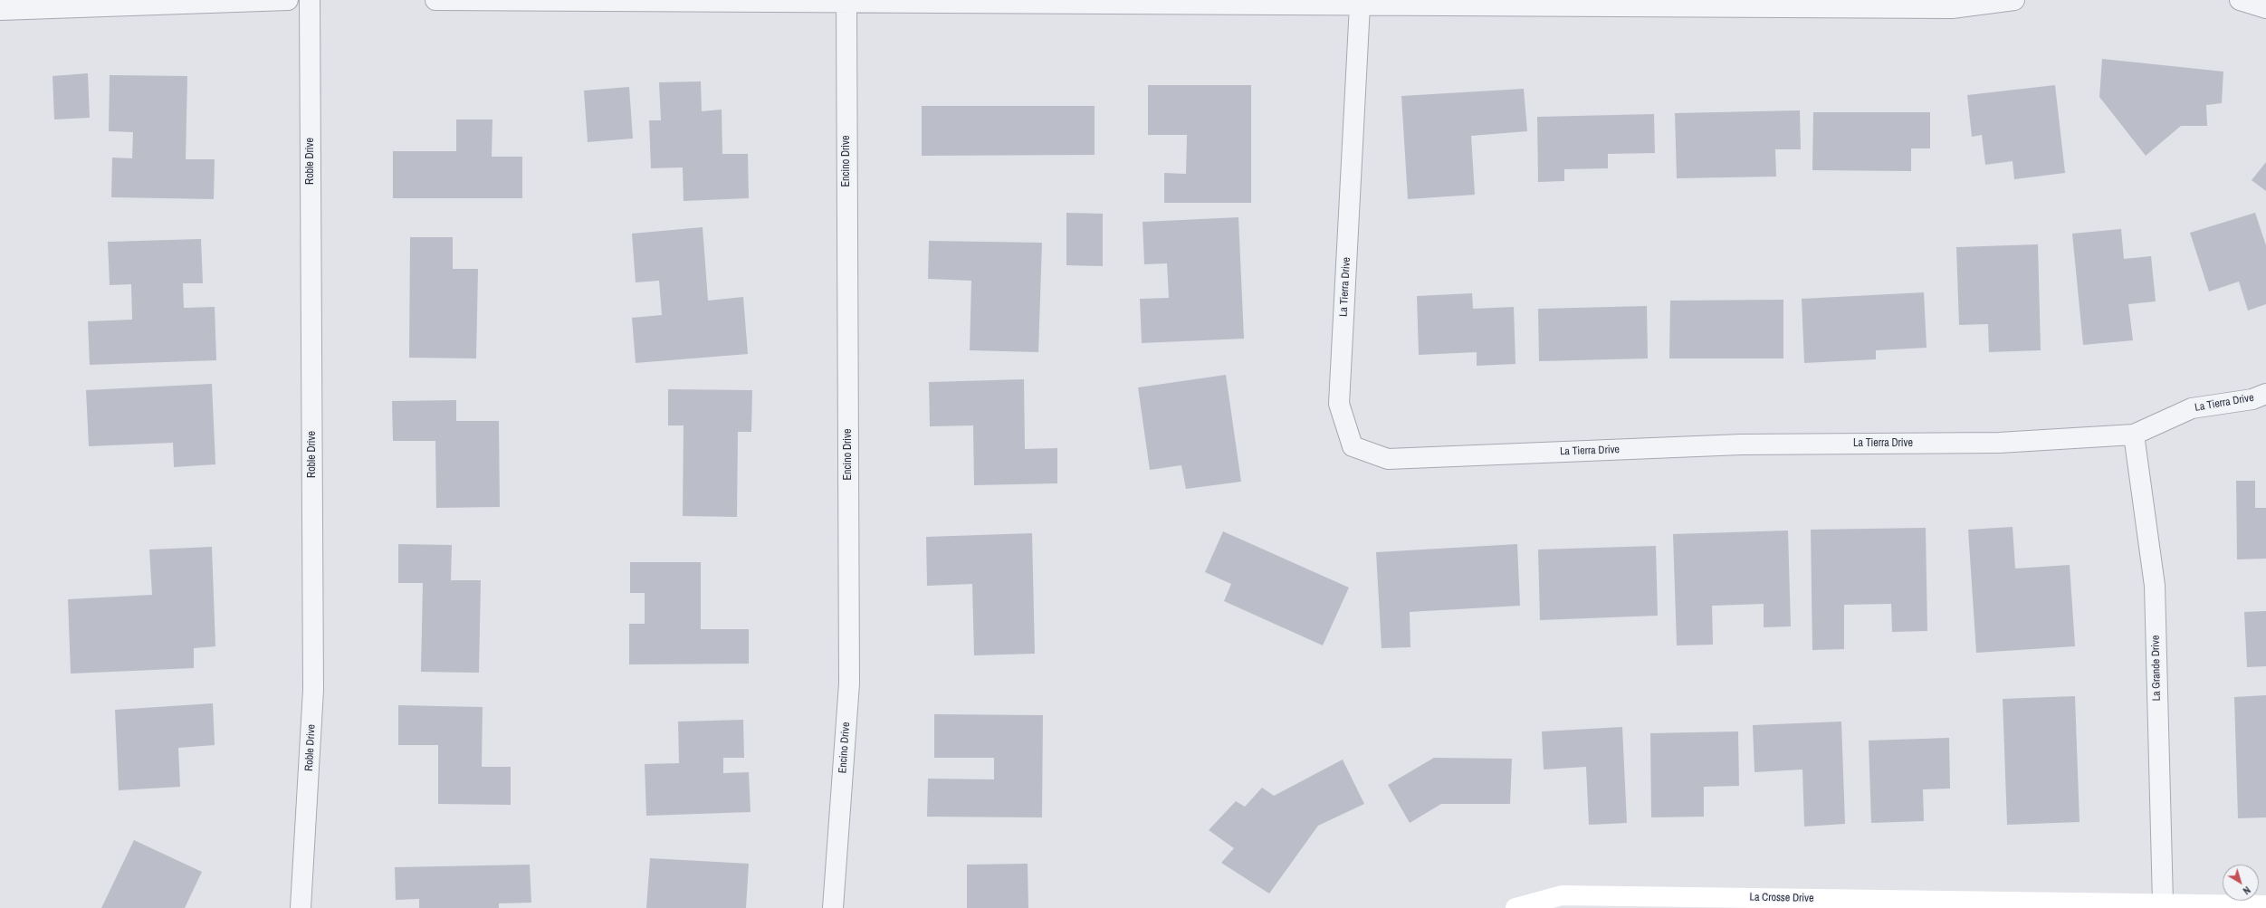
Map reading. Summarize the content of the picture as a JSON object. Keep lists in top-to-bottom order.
{
  "streets": {
    "street": [
      "Roble Drive",
      "Encino Drive",
      "La Tierra Drive",
      "La Grande Drive",
      "La Crosse Drive"
    ]
  },
  "crossings": [
    ["La Tierra Drive", "La Grande Drive"],
    ["La Grande Drive", "La Crosse Drive"]
  ],
  "north": "bottom right"
}
